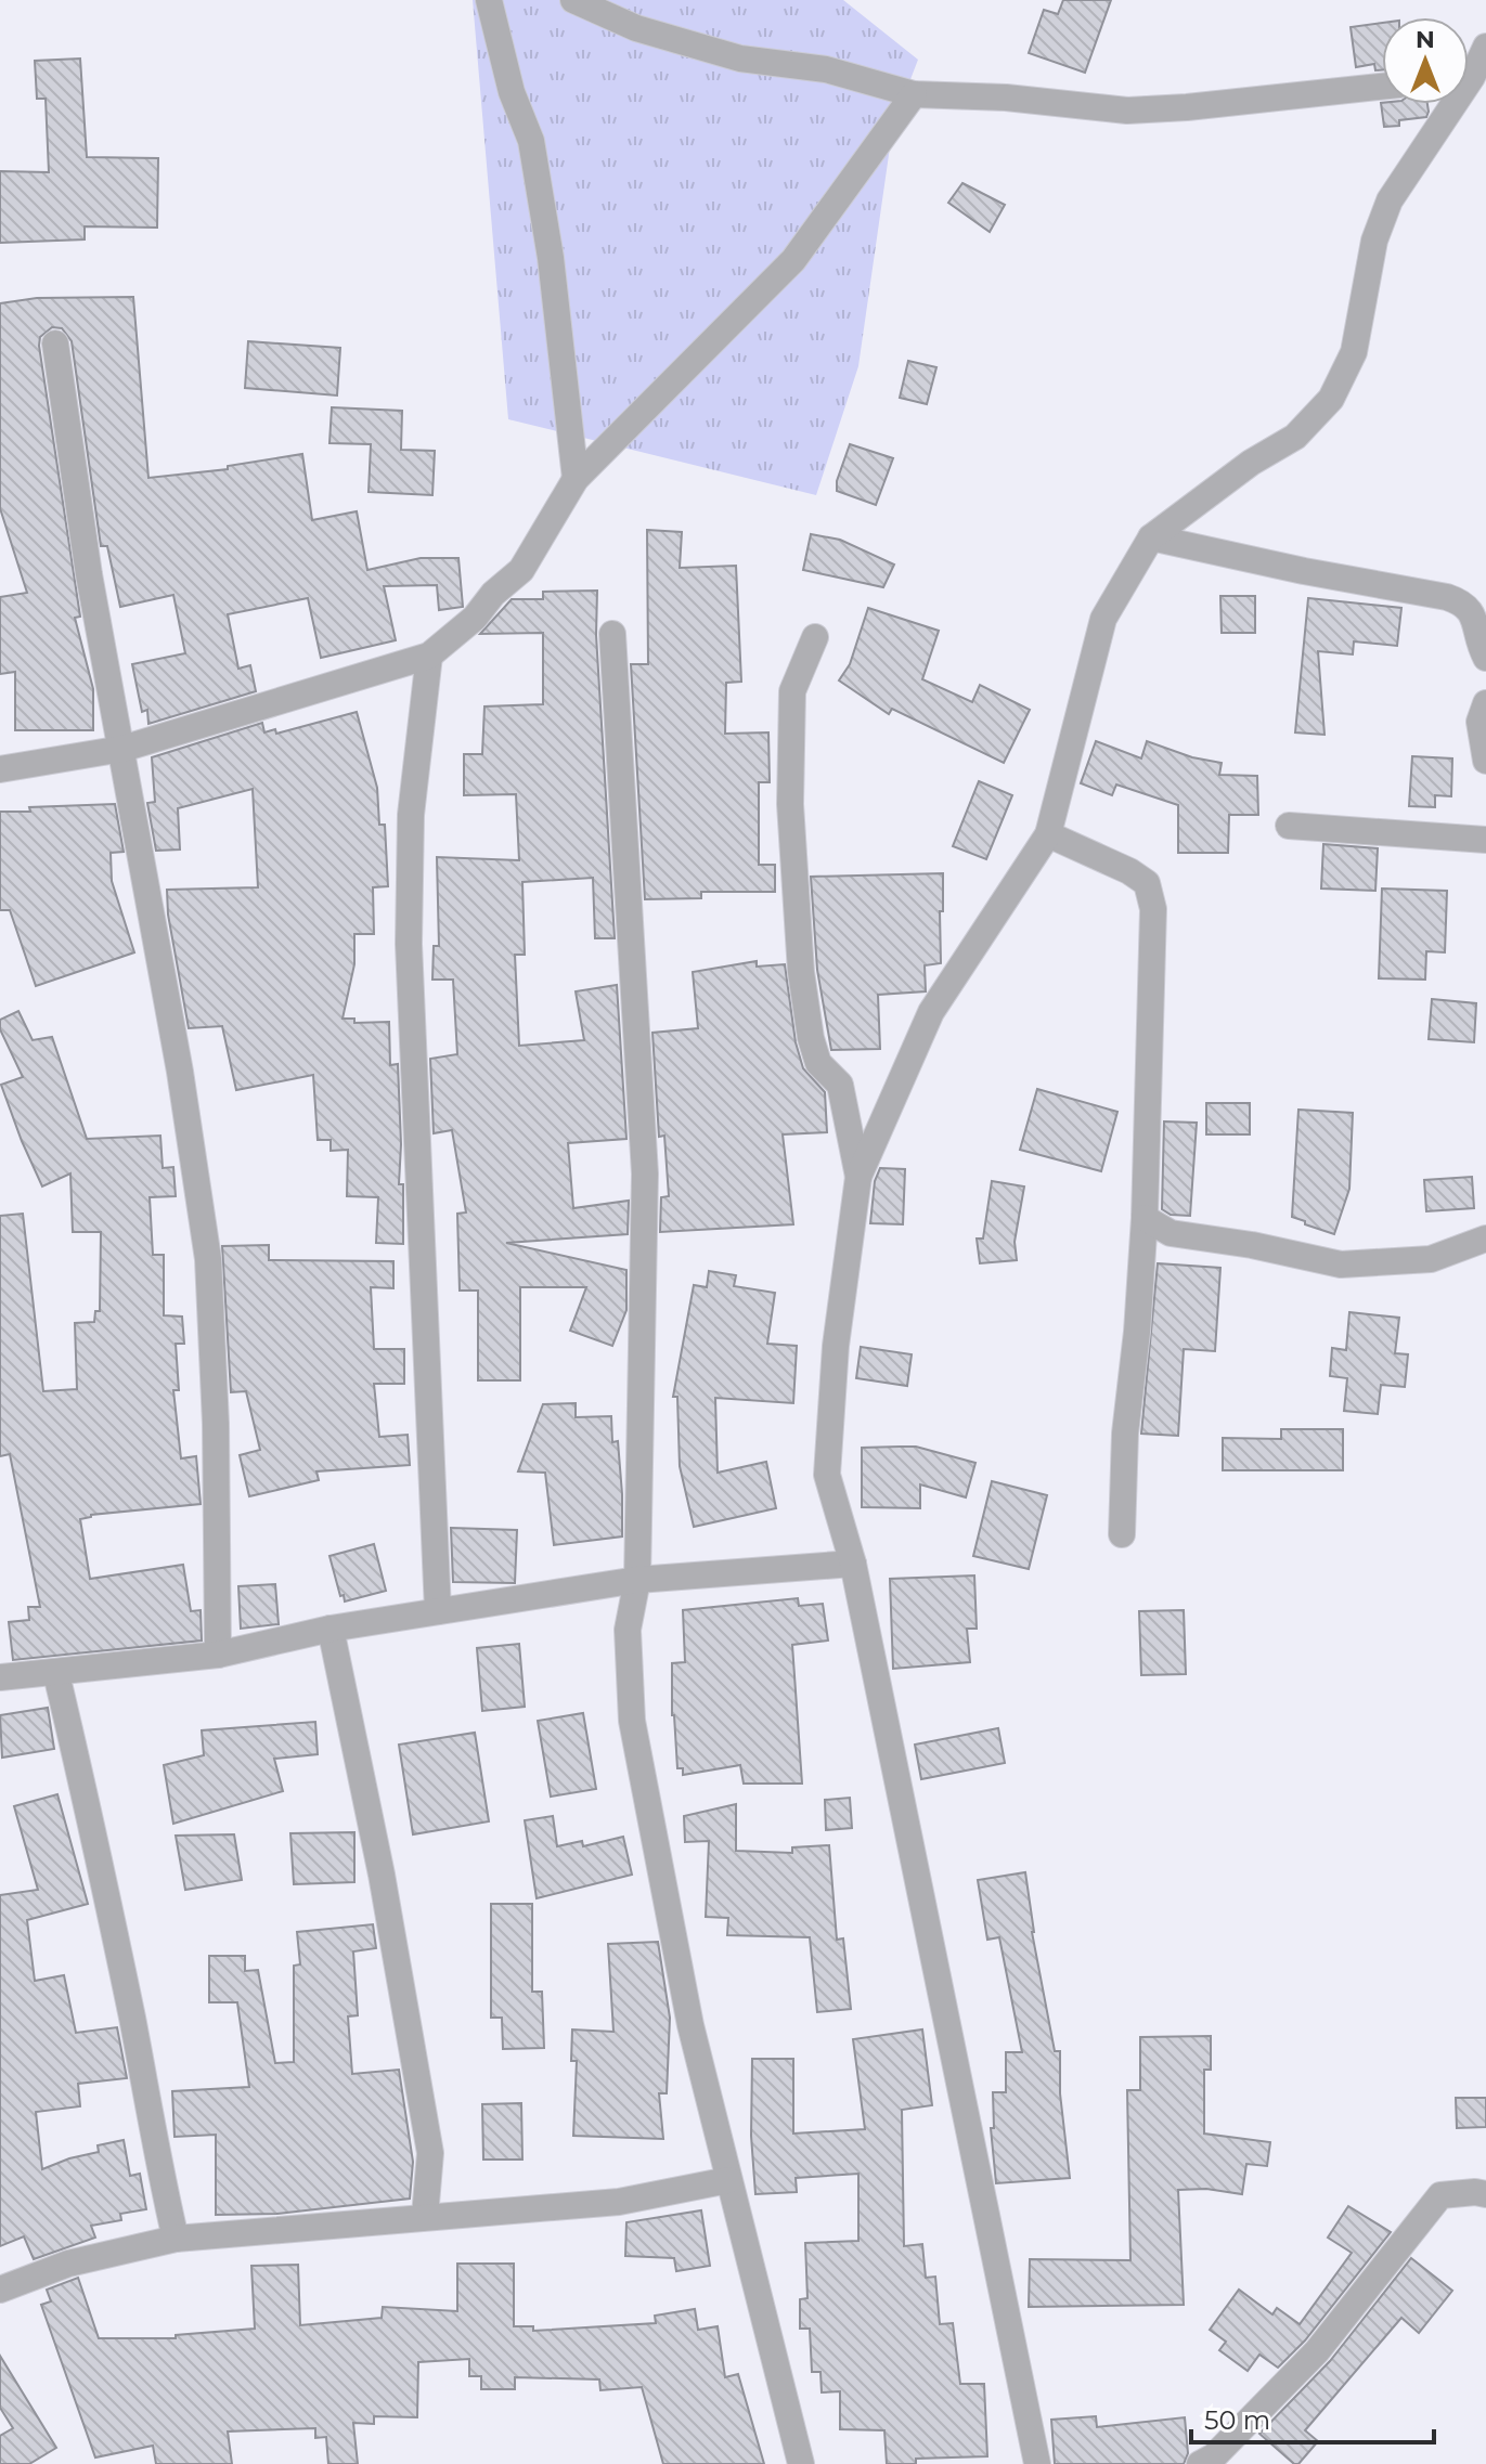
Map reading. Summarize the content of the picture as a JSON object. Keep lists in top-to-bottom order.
{
  "scale_bar": "50 m",
  "north": "top"
}
